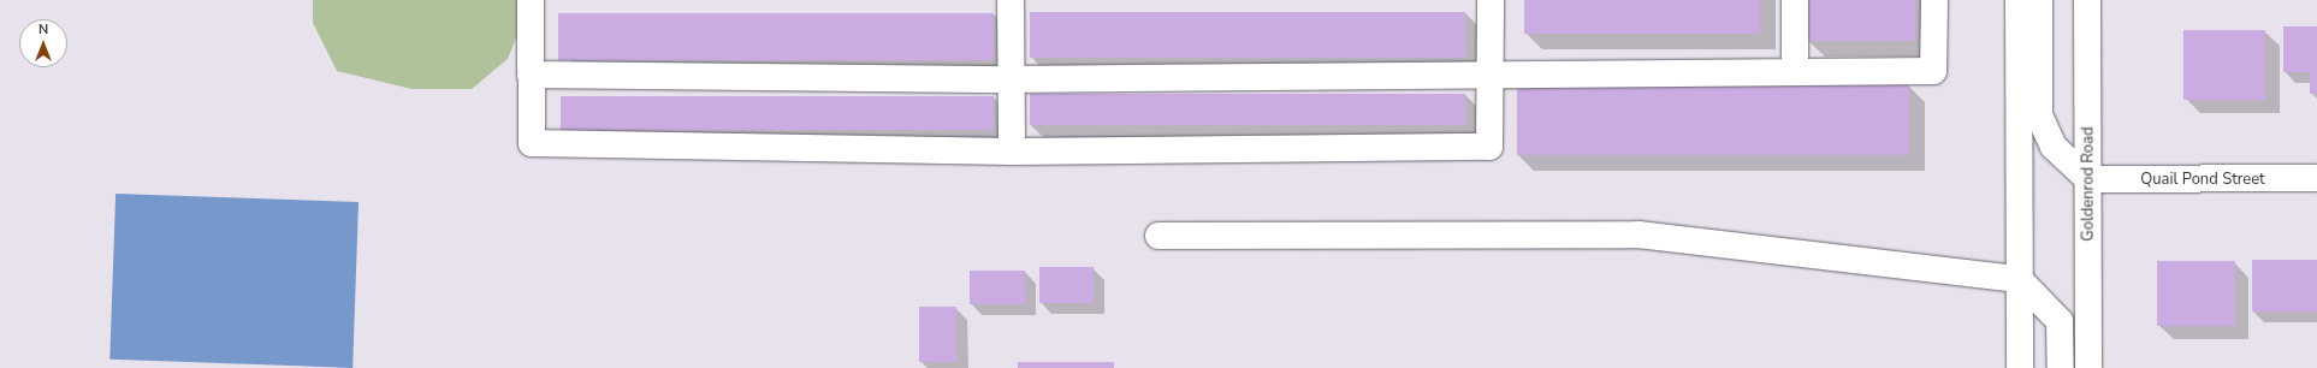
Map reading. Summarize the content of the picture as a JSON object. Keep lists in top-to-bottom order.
{
  "streets": {
    "main road": ["Quail Pond Street", "Goldenrod Road"]
  },
  "crossings": [
    ["Quail Pond Street", "Goldenrod Road"]
  ],
  "north": "top"
}
